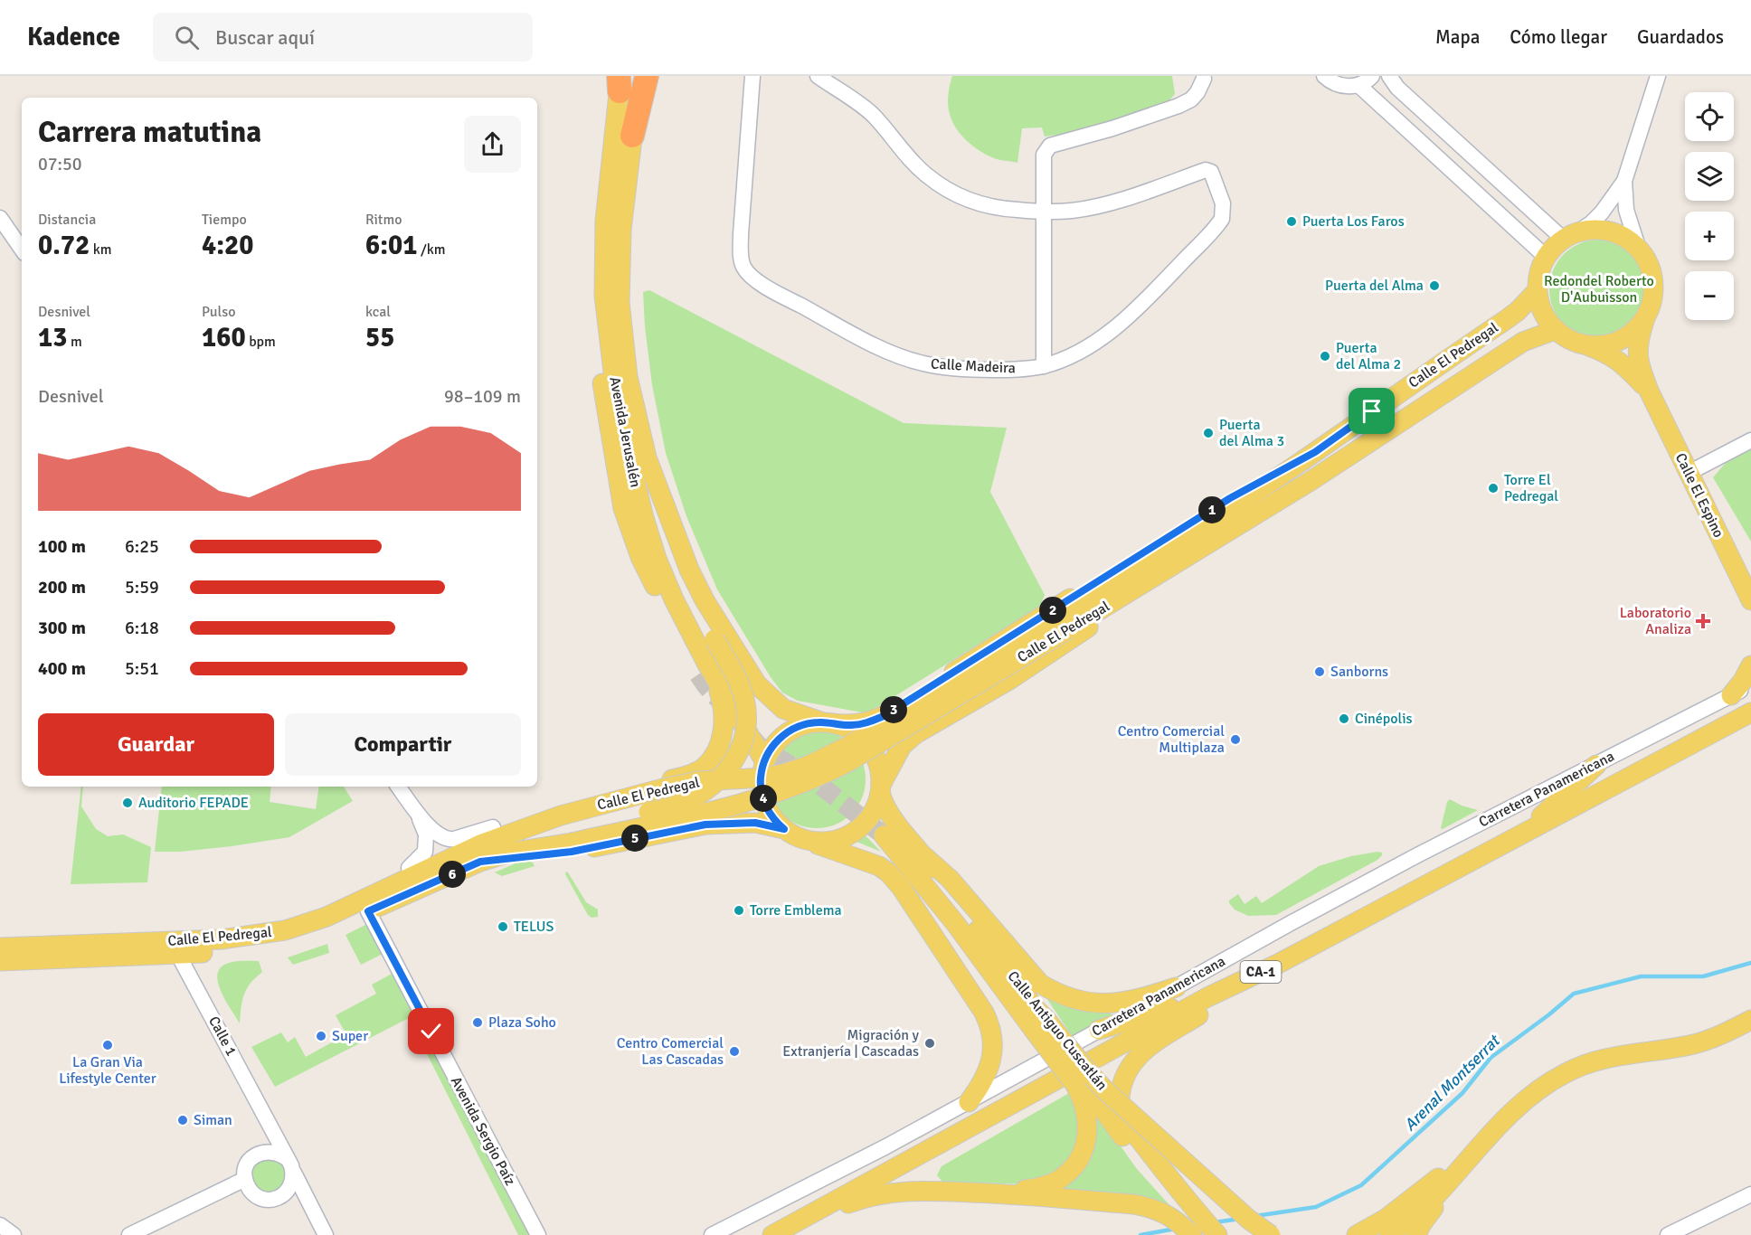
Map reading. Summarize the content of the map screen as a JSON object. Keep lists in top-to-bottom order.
{
  "streets": {
    "main road": [
      "Calle El Pedregal",
      "Avenida Jerusalén",
      "Calle El Espino",
      "Carretera Panamericana",
      "CA-1",
      "Calle Antiguo Cuscatlán"
    ],
    "street": ["Calle Madeira", "Calle 1", "Avenida Sergio Paíz"]
  },
  "crossings": [
    ["Calle El Pedregal", "Calle El Espino"],
    ["Calle El Pedregal", "Calle 1"],
    ["Calle El Pedregal", "Avenida Sergio Paíz"],
    ["Avenida Jerusalén", "Calle Antiguo Cuscatlán"]
  ],
  "water": ["Arenal Montserrat"],
  "parks": ["Redondel Roberto D'Aubuisson"],
  "places": {
    "other": [
      "Puerta Los Faros",
      "Puerta del Alma",
      "Puerta del Alma 2",
      "Puerta del Alma 3",
      "Torre El Pedregal",
      "Sanborns",
      "Cinépolis",
      "Centro Comercial Multiplaza",
      "Auditorio FEPADE",
      "Torre Emblema",
      "TELUS",
      "Plaza Soho",
      "Super",
      "Migración y Extranjería | Cascadas",
      "La Gran Via Lifestyle Center",
      "Centro Comercial Las Cascadas",
      "Siman"
    ],
    "health": ["Laboratorio Analiza"]
  },
  "page": {
    "header": "Kadence",
    "search": "Buscar aquí",
    "nav": ["Mapa", "Cómo llegar", "Guardados"],
    "map_buttons": ["+", "−"],
    "heading": ["Carrera matutina", "07:50"],
    "stats": [
      ["Distancia", "0.72 km"],
      ["Tiempo", "4:20"],
      ["Ritmo", "6:01 /km"],
      ["Desnivel", "13 m"],
      ["Pulso", "160 bpm"],
      ["kcal", "55"]
    ],
    "chart": ["Desnivel", "98–109 m"],
    "pins": [
      "1",
      "2",
      "3",
      "4",
      "5",
      "6"
    ],
    "list": [
      {
        "name": "100 m",
        "note": "6:25"
      },
      {
        "name": "200 m",
        "note": "5:59"
      },
      {
        "name": "300 m",
        "note": "6:18"
      },
      {
        "name": "400 m",
        "note": "5:51"
      }
    ],
    "buttons": ["Guardar", "Compartir"]
  }
}
